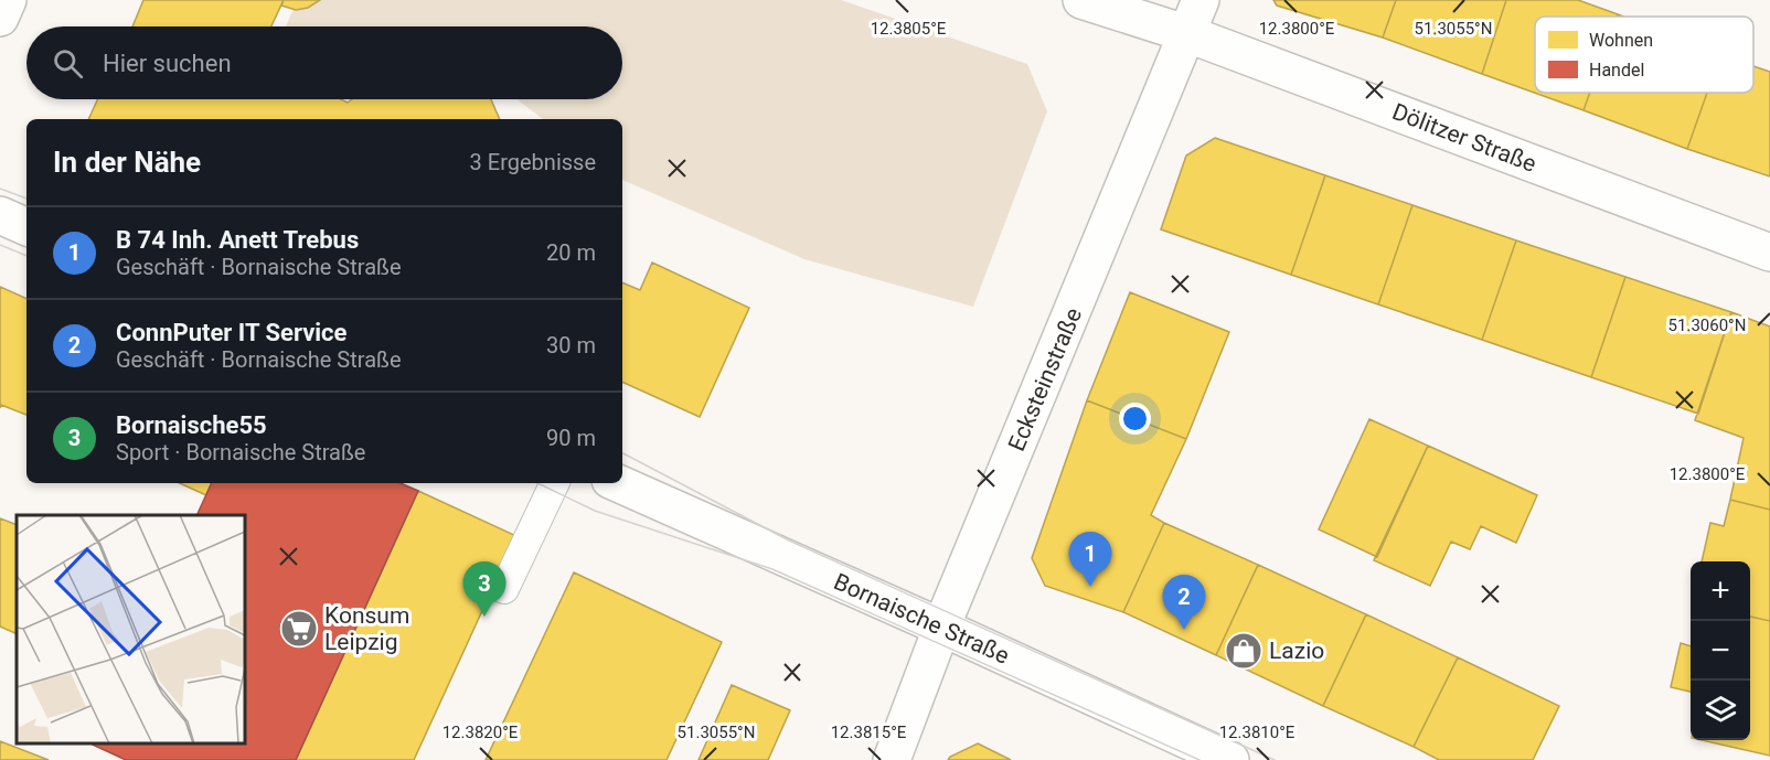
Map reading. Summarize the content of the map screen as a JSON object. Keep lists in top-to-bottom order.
{
  "streets": {
    "street": ["Dölitzer Straße", "Ecksteinstraße", "Bornaische Straße"]
  },
  "crossings": [
    ["Dölitzer Straße", "Ecksteinstraße"],
    ["Ecksteinstraße", "Bornaische Straße"]
  ],
  "places": {
    "supermarket": ["Konsum Leipzig"],
    "shop": ["Lazio"]
  },
  "legend": ["Wohnen", "Handel"],
  "page": {
    "search": "Hier suchen",
    "heading": ["In der Nähe", "3 Ergebnisse"],
    "list": [
      {
        "mark": "1",
        "name": "B 74 Inh. Anett Trebus",
        "note": "Geschäft · Bornaische Straße",
        "value": "20 m"
      },
      {
        "mark": "2",
        "name": "ConnPuter IT Service",
        "note": "Geschäft · Bornaische Straße",
        "value": "30 m"
      },
      {
        "mark": "3",
        "name": "Bornaische55",
        "note": "Sport · Bornaische Straße",
        "value": "90 m"
      }
    ],
    "pins": ["1", "3", "2"],
    "map_buttons": ["+", "−"]
  },
  "coordinates": [
    "12.3805°E",
    "12.3800°E",
    "51.3055°N",
    "51.3060°N",
    "12.3820°E",
    "12.3815°E",
    "12.3810°E"
  ]
}
